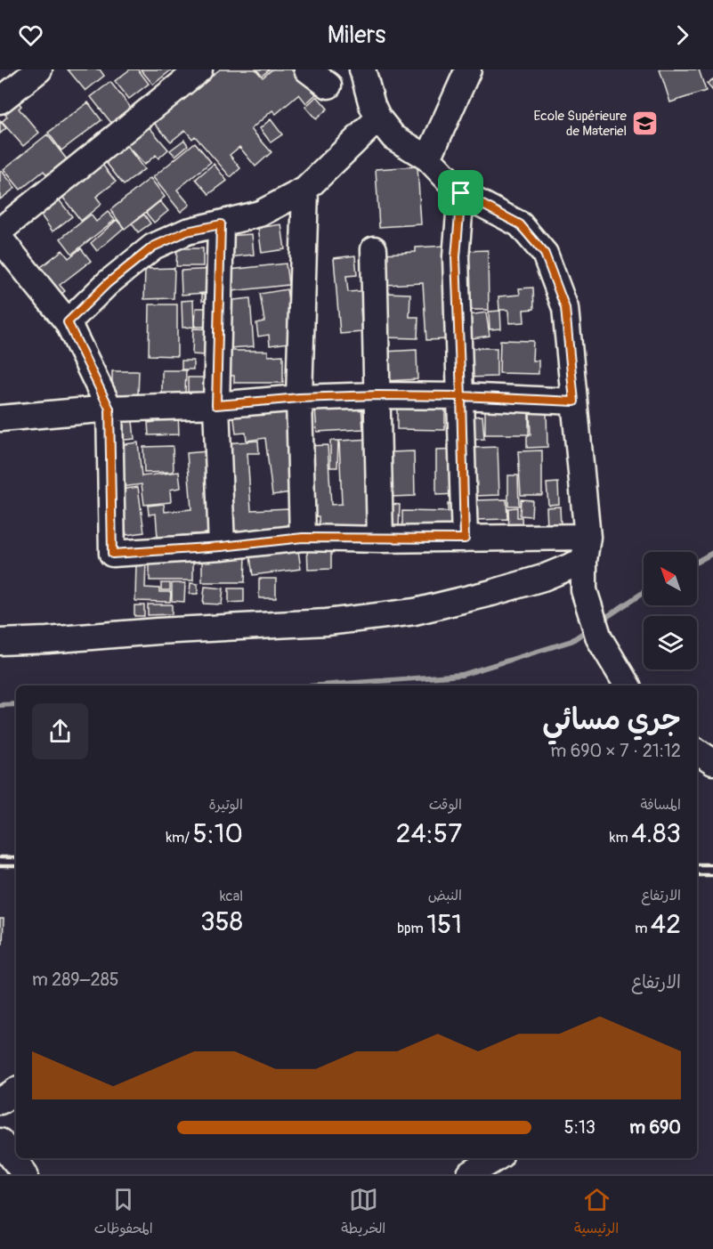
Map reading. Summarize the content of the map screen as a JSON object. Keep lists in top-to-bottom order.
{
  "places": {
    "school or university": ["Ecole Supérieure de Materiel"]
  },
  "north": "top left",
  "page": {
    "header": "Milers",
    "heading": ["جري مسائي", "21:12 · 7 × 690 m"],
    "stats": [
      ["المسافة", "4.83 km"],
      ["الوقت", "24:57"],
      ["الوتيرة", "5:10 /km"],
      ["الارتفاع", "42 m"],
      ["النبض", "151 bpm"],
      ["kcal", "358"]
    ],
    "chart": ["الارتفاع", "285–289 m"],
    "list": [
      {
        "name": "690 m",
        "note": "5:13"
      }
    ],
    "tabs": ["الرئيسية", "الخريطة", "المحفوظات"]
  }
}
